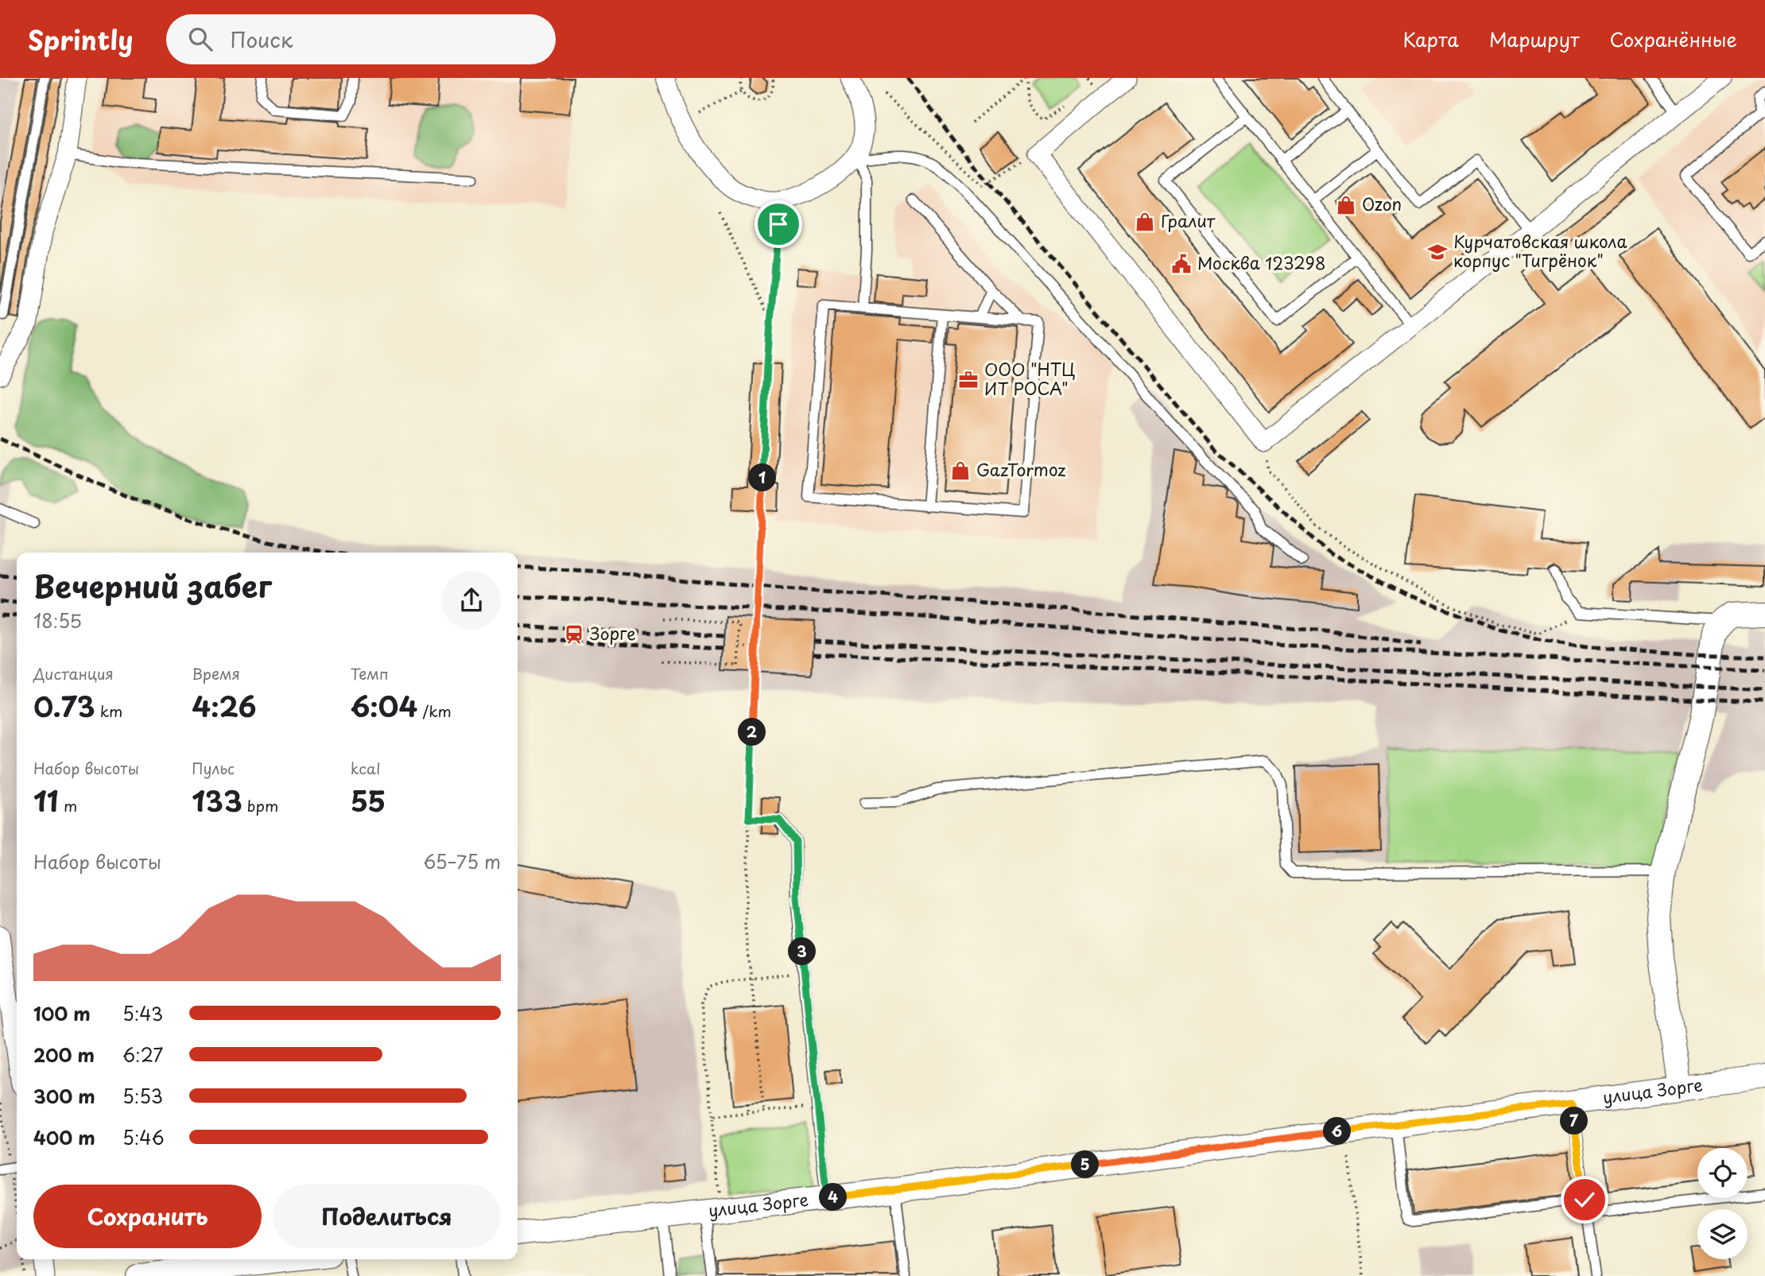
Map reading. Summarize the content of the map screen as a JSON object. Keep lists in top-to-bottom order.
{
  "streets": {
    "street": ["улица Зорге"]
  },
  "places": {
    "shop": ["Ozon", "Гралит", "GazTormoz"],
    "school or university": ["Курчатовская школа корпус \"Тигрёнок\""],
    "public building": ["Москва 123298"],
    "office": ["ООО \"НТЦ ИТ РОСА\""],
    "station": ["Зорге"]
  },
  "page": {
    "header": "Sprintly",
    "search": "Поиск",
    "nav": ["Карта", "Маршрут", "Сохранённые"],
    "pins": [
      "1",
      "2",
      "3",
      "7",
      "6",
      "5",
      "4"
    ],
    "heading": ["Вечерний забег", "18:55"],
    "stats": [
      ["Дистанция", "0.73 km"],
      ["Время", "4:26"],
      ["Темп", "6:04 /km"],
      ["Набор высоты", "11 m"],
      ["Пульс", "133 bpm"],
      ["kcal", "55"]
    ],
    "chart": ["Набор высоты", "65–75 m"],
    "list": [
      {
        "name": "100 m",
        "note": "5:43"
      },
      {
        "name": "200 m",
        "note": "6:27"
      },
      {
        "name": "300 m",
        "note": "5:53"
      },
      {
        "name": "400 m",
        "note": "5:46"
      }
    ],
    "buttons": ["Сохранить", "Поделиться"]
  }
}
